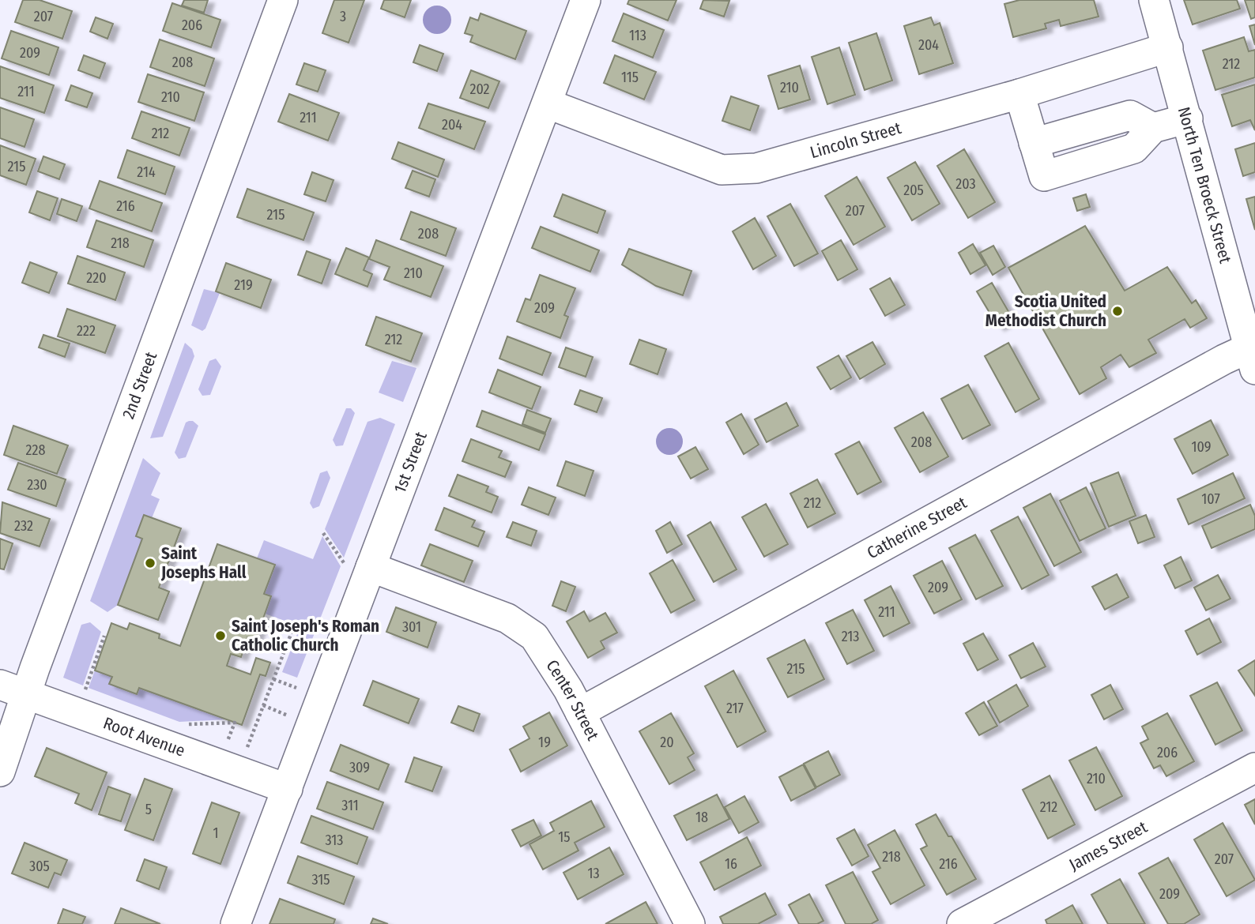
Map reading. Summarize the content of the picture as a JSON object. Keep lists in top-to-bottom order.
{
  "streets": {
    "street": [
      "Lincoln Street",
      "North Ten Broeck Street",
      "2nd Street",
      "1st Street",
      "Catherine Street",
      "Center Street",
      "Root Avenue",
      "James Street"
    ]
  },
  "crossings": [
    ["Lincoln Street", "North Ten Broeck Street"],
    ["Lincoln Street", "1st Street"],
    ["North Ten Broeck Street", "Catherine Street"],
    ["2nd Street", "Root Avenue"],
    ["1st Street", "Center Street"],
    ["1st Street", "Root Avenue"],
    ["Catherine Street", "Center Street"]
  ],
  "places": ["Scotia United Methodist Church", "Saint Josephs Hall", "Saint Joseph's Roman Catholic Church"],
  "house_numbers": [
    "207",
    "3",
    "206",
    "113",
    "204",
    "209",
    "208",
    "212",
    "115",
    "210",
    "202",
    "211",
    "210",
    "211",
    "204",
    "212",
    "215",
    "214",
    "203",
    "205",
    "216",
    "207",
    "215",
    "208",
    "218",
    "210",
    "220",
    "219",
    "209",
    "222",
    "212",
    "208",
    "109",
    "228",
    "230",
    "107",
    "212",
    "232",
    "209",
    "211",
    "301",
    "213",
    "215",
    "217",
    "19",
    "20",
    "206",
    "309",
    "210",
    "311",
    "212",
    "5",
    "18",
    "1",
    "15",
    "313",
    "218",
    "207",
    "16",
    "216",
    "305",
    "13",
    "315",
    "209"
  ]
}
